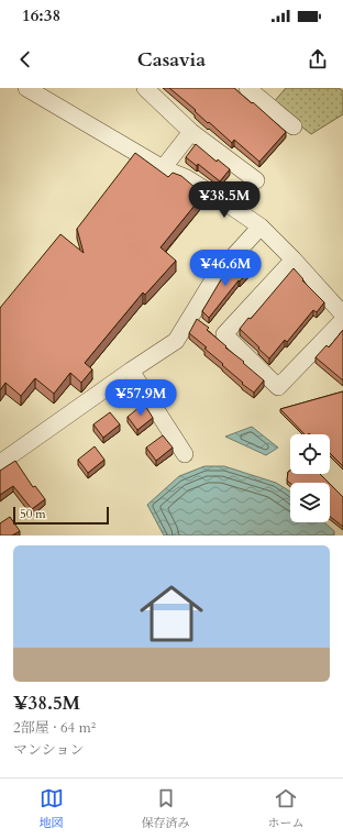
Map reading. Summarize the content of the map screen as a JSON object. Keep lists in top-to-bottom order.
{
  "scale_bar": "50 m",
  "page": {
    "status": "16:38",
    "header": "Casavia",
    "price": ["¥38.5M", "¥46.6M", "¥57.9M"],
    "scale": "50 m",
    "list": [
      {
        "name": "¥38.5M",
        "note": "2部屋 · 64 m² · マンション"
      }
    ],
    "tabs": ["地図", "保存済み", "ホーム"]
  }
}
